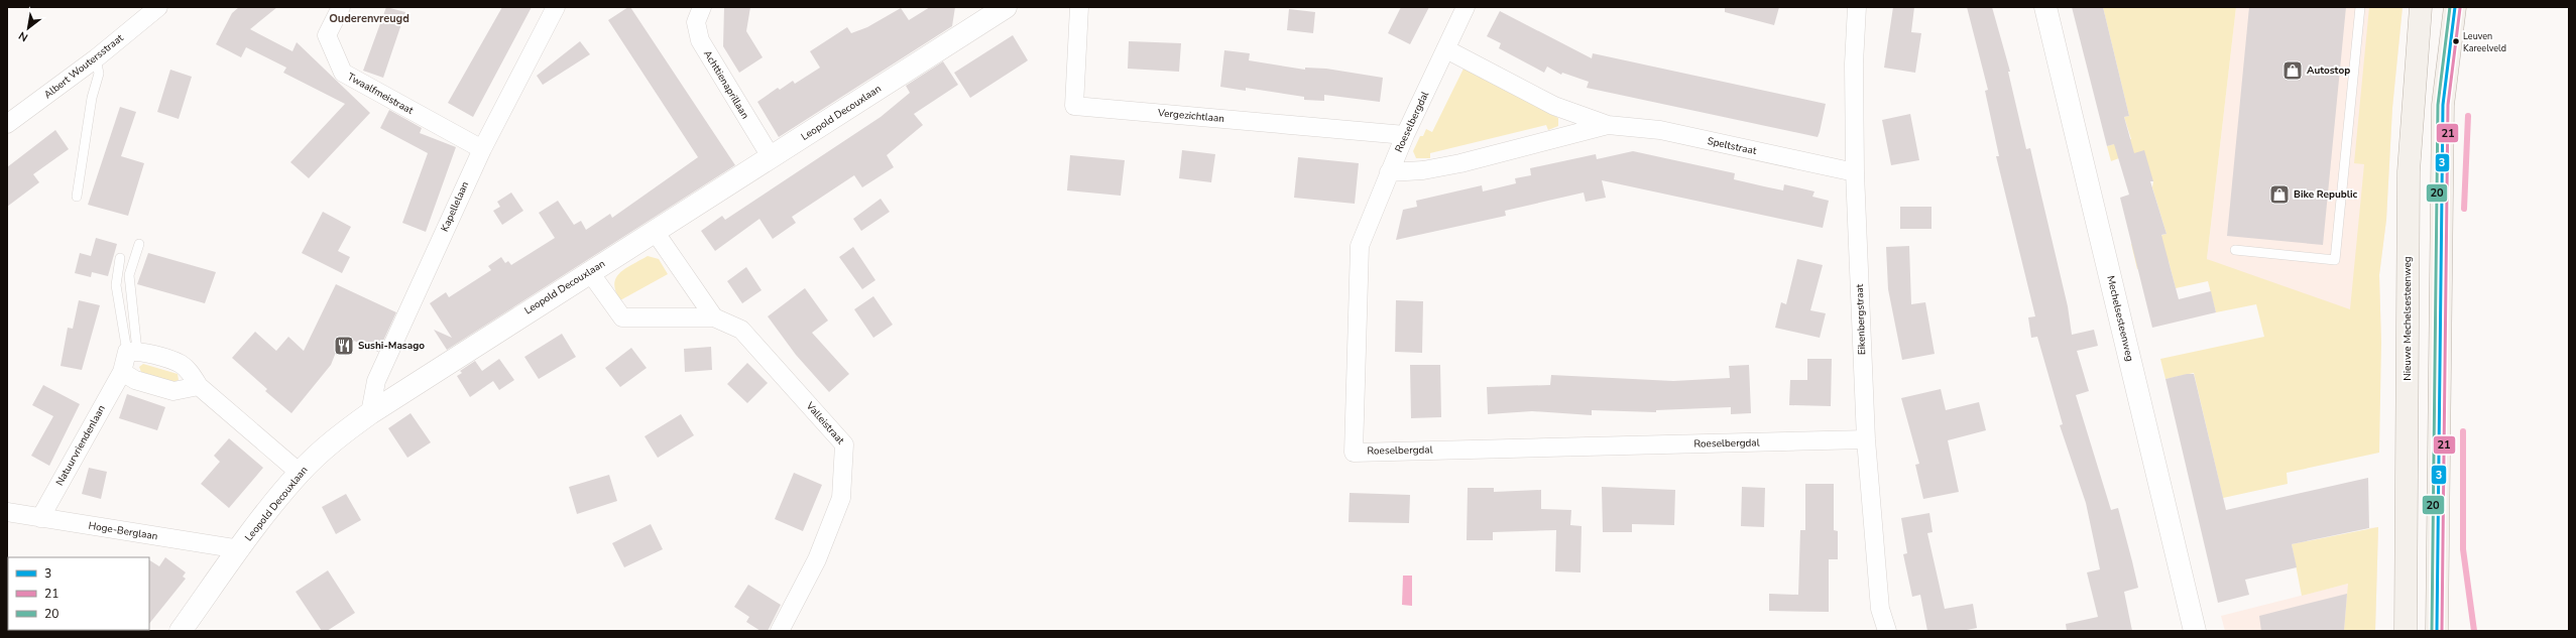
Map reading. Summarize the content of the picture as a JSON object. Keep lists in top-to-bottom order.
{
  "streets": {
    "main road": ["Nieuwe Mechelsesteenweg"],
    "street": [
      "Albert Woutersstraat",
      "Achttienaprillaan",
      "Twaalfmeistraat",
      "Leopold Decouxlaan",
      "Vergezichtlaan",
      "Roeselbergdal",
      "Speltstraat",
      "Kapellelaan",
      "Mechelsesteenweg",
      "Eikenbergstraat",
      "Valleistraat",
      "Natuurvriendenlaan",
      "Hoge-Berglaan"
    ]
  },
  "crossings": [
    ["Achttienaprillaan", "Leopold Decouxlaan"],
    ["Twaalfmeistraat", "Kapellelaan"],
    ["Leopold Decouxlaan", "Kapellelaan"],
    ["Leopold Decouxlaan", "Valleistraat"],
    ["Leopold Decouxlaan", "Hoge-Berglaan"],
    ["Vergezichtlaan", "Roeselbergdal"],
    ["Roeselbergdal", "Speltstraat"],
    ["Roeselbergdal", "Eikenbergstraat"],
    ["Speltstraat", "Eikenbergstraat"],
    ["Natuurvriendenlaan", "Hoge-Berglaan"]
  ],
  "districts": ["Ouderenvreugd"],
  "places": {
    "other": ["Leuven Kareelveld"],
    "shop": ["Autostop", "Bike Republic"],
    "restaurant": ["Sushi-Masago"]
  },
  "lines": ["transit line 3", "transit line 20", "transit line 21"],
  "legend": ["3", "21", "20"],
  "north": "bottom left"
}
